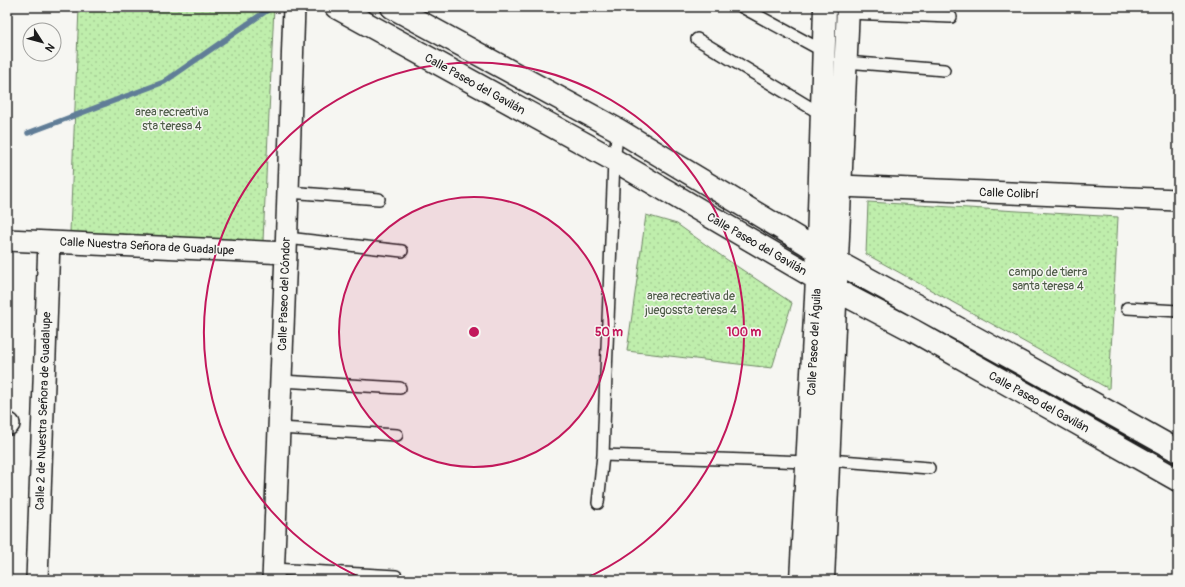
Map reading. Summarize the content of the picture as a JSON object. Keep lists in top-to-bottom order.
{
  "streets": {
    "street": [
      "Calle Paseo del Gavilán",
      "Calle Colibrí",
      "Calle Nuestra Señora de Guadalupe",
      "Calle Paseo del Cóndor",
      "Calle Paseo del Águila",
      "Calle 2 de Nuestra Señora de Guadalupe"
    ]
  },
  "crossings": [
    ["Calle Paseo del Gavilán", "Calle Paseo del Águila"],
    ["Calle Colibrí", "Calle Paseo del Águila"],
    ["Calle Nuestra Señora de Guadalupe", "Calle Paseo del Cóndor"],
    ["Calle Nuestra Señora de Guadalupe", "Calle 2 de Nuestra Señora de Guadalupe"]
  ],
  "parks": ["area recreativa sta teresa 4", "campo de tierra santa teresa 4", "area recreativa de juegossta teresa 4"],
  "north": "bottom right",
  "rings": ["50 m", "100 m"]
}
